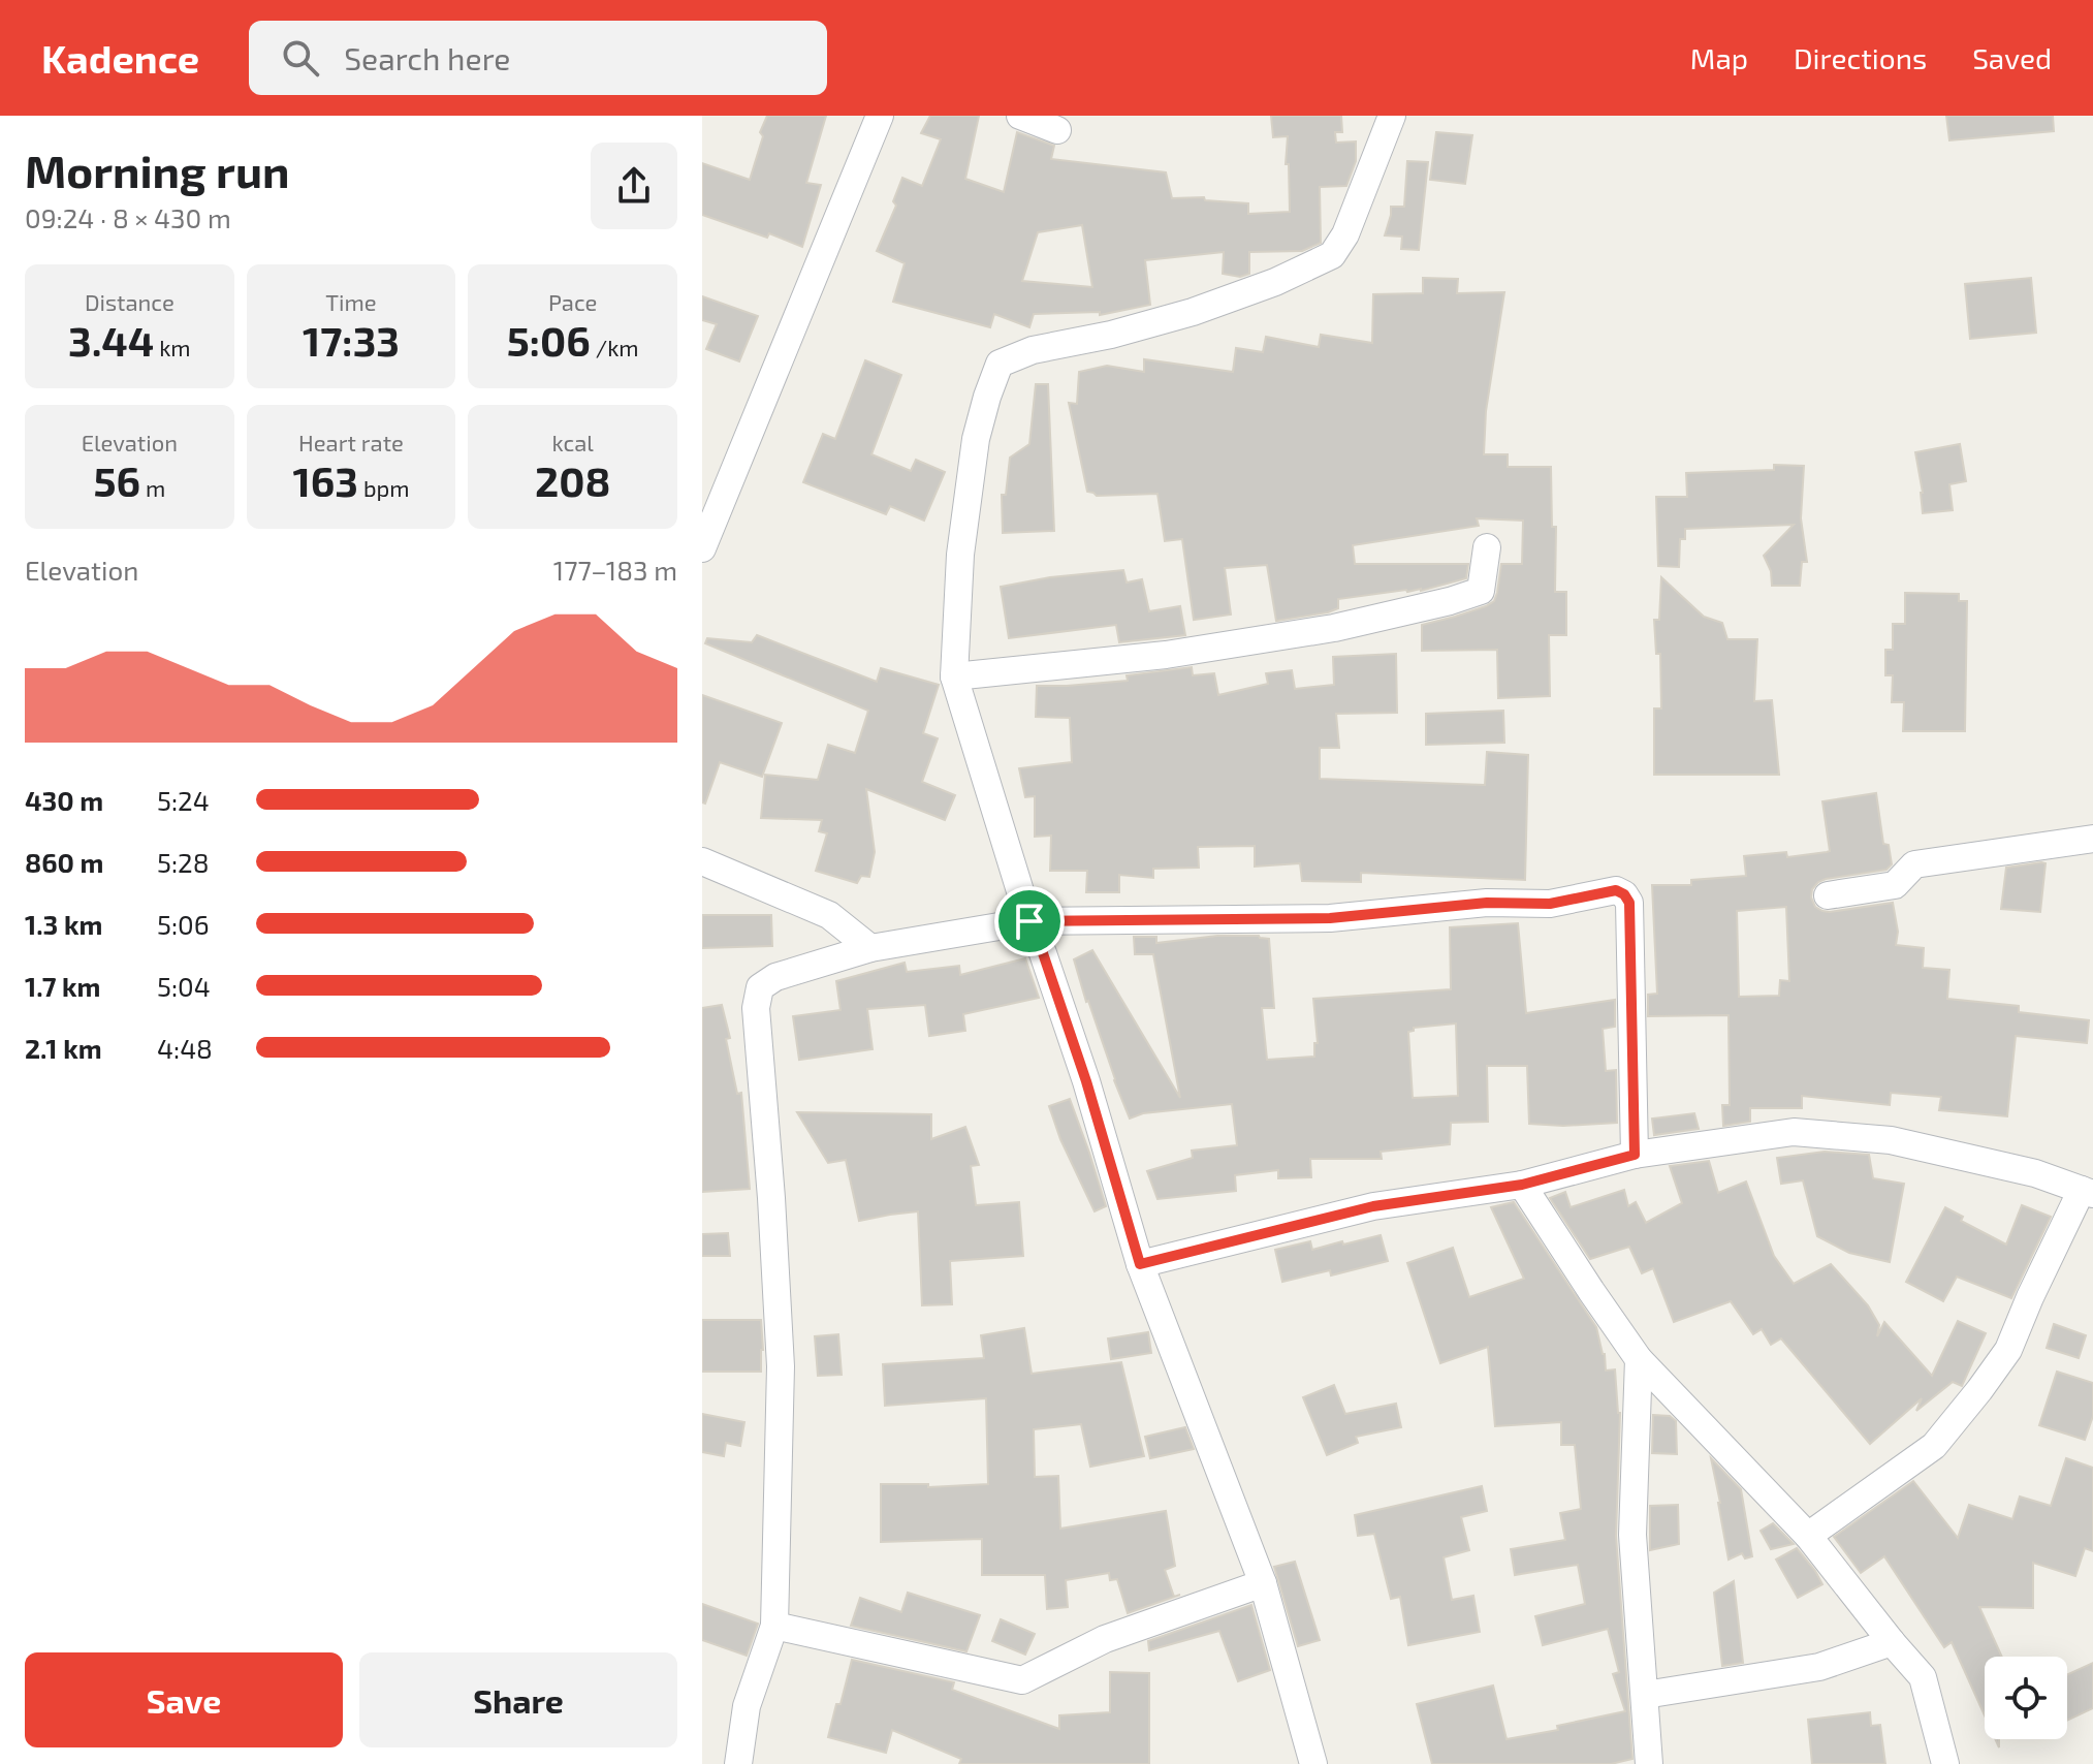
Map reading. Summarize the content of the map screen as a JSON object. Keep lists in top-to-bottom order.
{
  "page": {
    "header": "Kadence",
    "search": "Search here",
    "nav": ["Map", "Directions", "Saved"],
    "heading": ["Morning run", "09:24 · 8 × 430 m"],
    "stats": [
      ["Distance", "3.44 km"],
      ["Time", "17:33"],
      ["Pace", "5:06 /km"],
      ["Elevation", "56 m"],
      ["Heart rate", "163 bpm"],
      ["kcal", "208"]
    ],
    "chart": ["Elevation", "177–183 m"],
    "list": [
      {
        "name": "430 m",
        "note": "5:24"
      },
      {
        "name": "860 m",
        "note": "5:28"
      },
      {
        "name": "1.3 km",
        "note": "5:06"
      },
      {
        "name": "1.7 km",
        "note": "5:04"
      },
      {
        "name": "2.1 km",
        "note": "4:48"
      }
    ],
    "buttons": ["Save", "Share"]
  }
}
